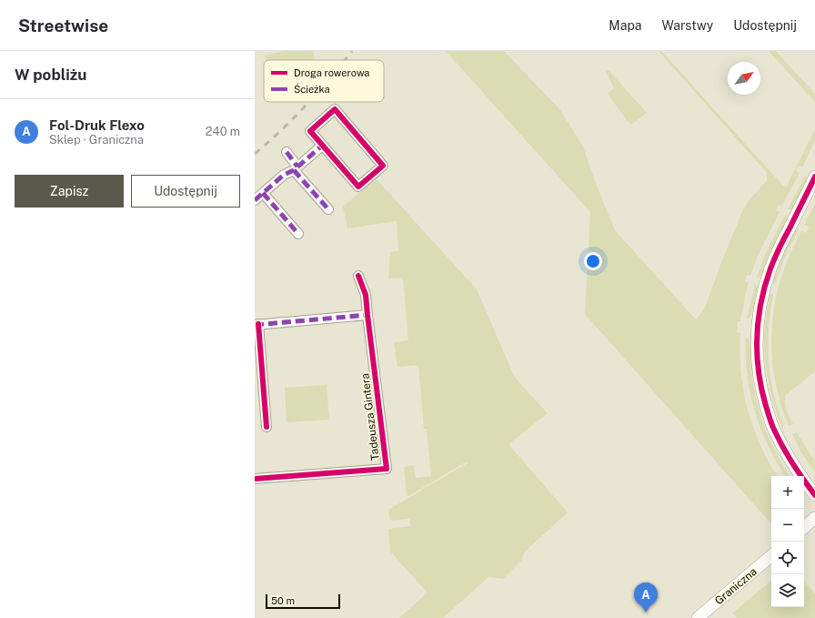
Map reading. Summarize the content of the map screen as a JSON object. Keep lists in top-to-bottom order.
{
  "streets": {
    "street": ["Tadeusza Gintera", "Graniczna"]
  },
  "legend": ["Droga rowerowa", "Ścieżka"],
  "scale_bar": "50 m",
  "north": "top right",
  "page": {
    "header": "Streetwise",
    "nav": ["Mapa", "Warstwy", "Udostępnij"],
    "heading": "W pobliżu",
    "list": [
      {
        "mark": "A",
        "name": "Fol-Druk Flexo",
        "note": "Sklep · Graniczna",
        "value": "240 m"
      }
    ],
    "buttons": ["Zapisz", "Udostępnij"],
    "map_buttons": ["+", "−"],
    "pins": "A",
    "scale": "50 m"
  }
}
